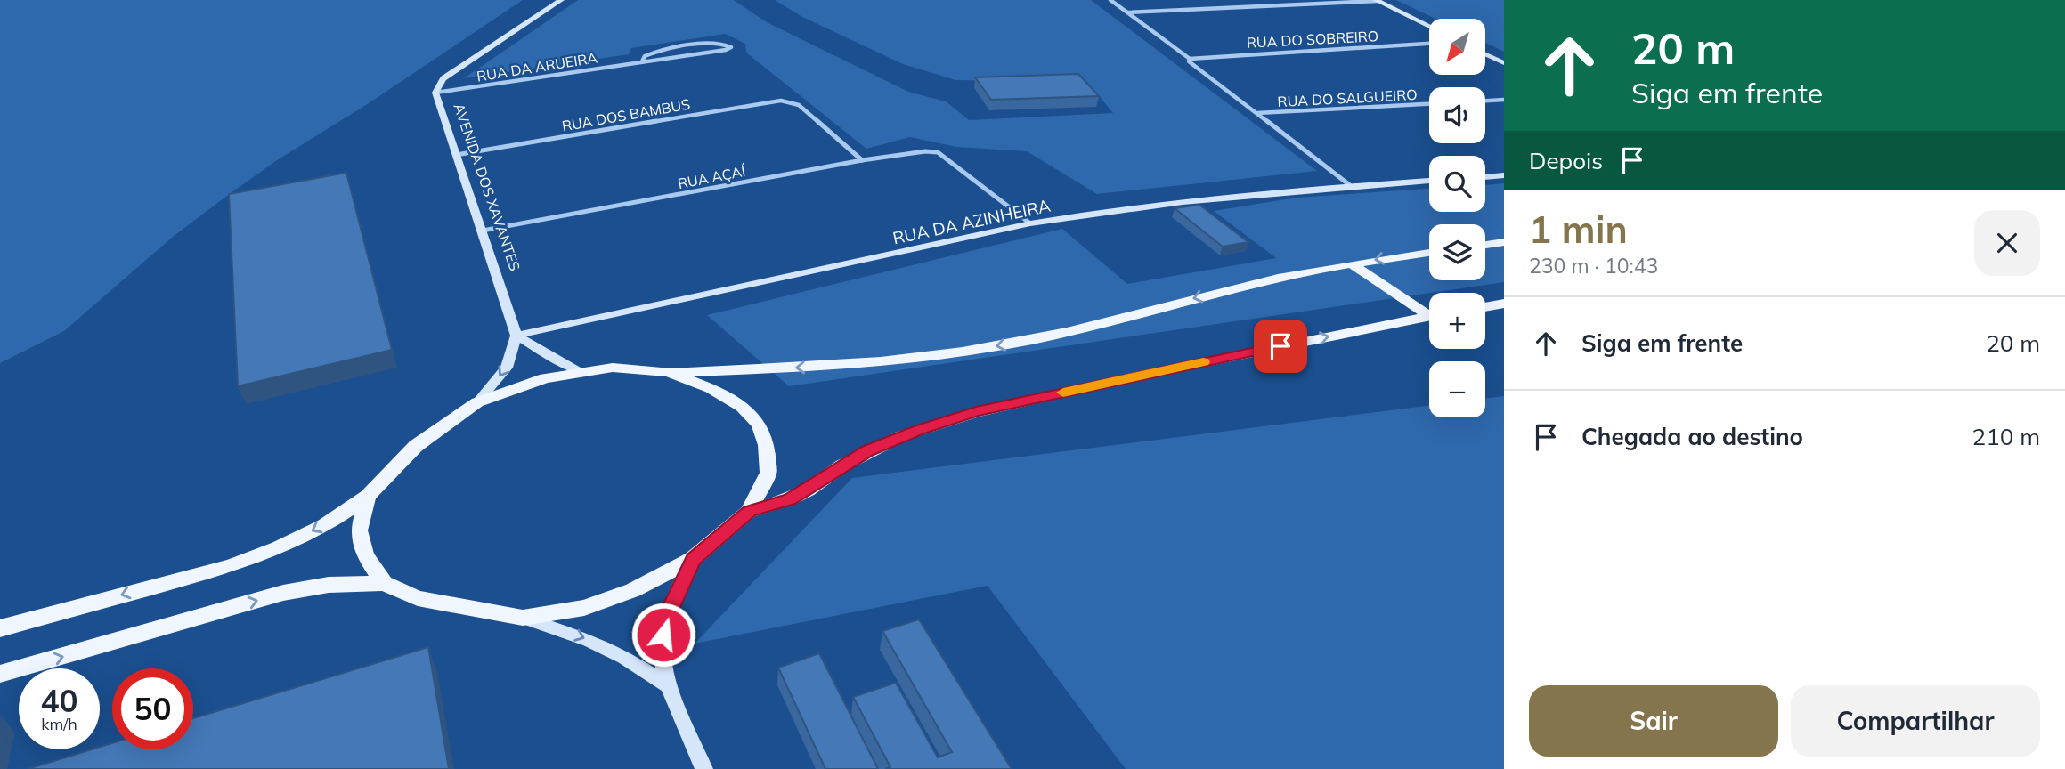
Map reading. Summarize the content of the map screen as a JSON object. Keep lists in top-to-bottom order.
{
  "streets": {
    "main road": ["AVENIDA DOS XAVANTES", "RUA DA AZINHEIRA"],
    "street": [
      "RUA DO SOBREIRO",
      "RUA DA ARUEIRA",
      "RUA DO SALGUEIRO",
      "RUA DOS BAMBUS",
      "RUA AÇAÍ"
    ]
  },
  "crossings": [
    ["RUA DA ARUEIRA", "AVENIDA DOS XAVANTES"],
    ["RUA DOS BAMBUS", "RUA AÇAÍ"],
    ["RUA DOS BAMBUS", "AVENIDA DOS XAVANTES"],
    ["RUA AÇAÍ", "AVENIDA DOS XAVANTES"],
    ["RUA AÇAÍ", "RUA DA AZINHEIRA"],
    ["AVENIDA DOS XAVANTES", "RUA DA AZINHEIRA"]
  ],
  "north": "bottom left",
  "page": {
    "turn": ["20 m", "Siga em frente"],
    "map_buttons": ["+", "−"],
    "then": "Depois",
    "heading": ["1 min", "230 m · 10:43"],
    "list": [
      {
        "name": "Siga em frente",
        "value": "20 m"
      },
      {
        "name": "Chegada ao destino",
        "value": "210 m"
      }
    ],
    "speed": "40 km/h",
    "limit": "50",
    "buttons": ["Sair", "Compartilhar"]
  }
}
